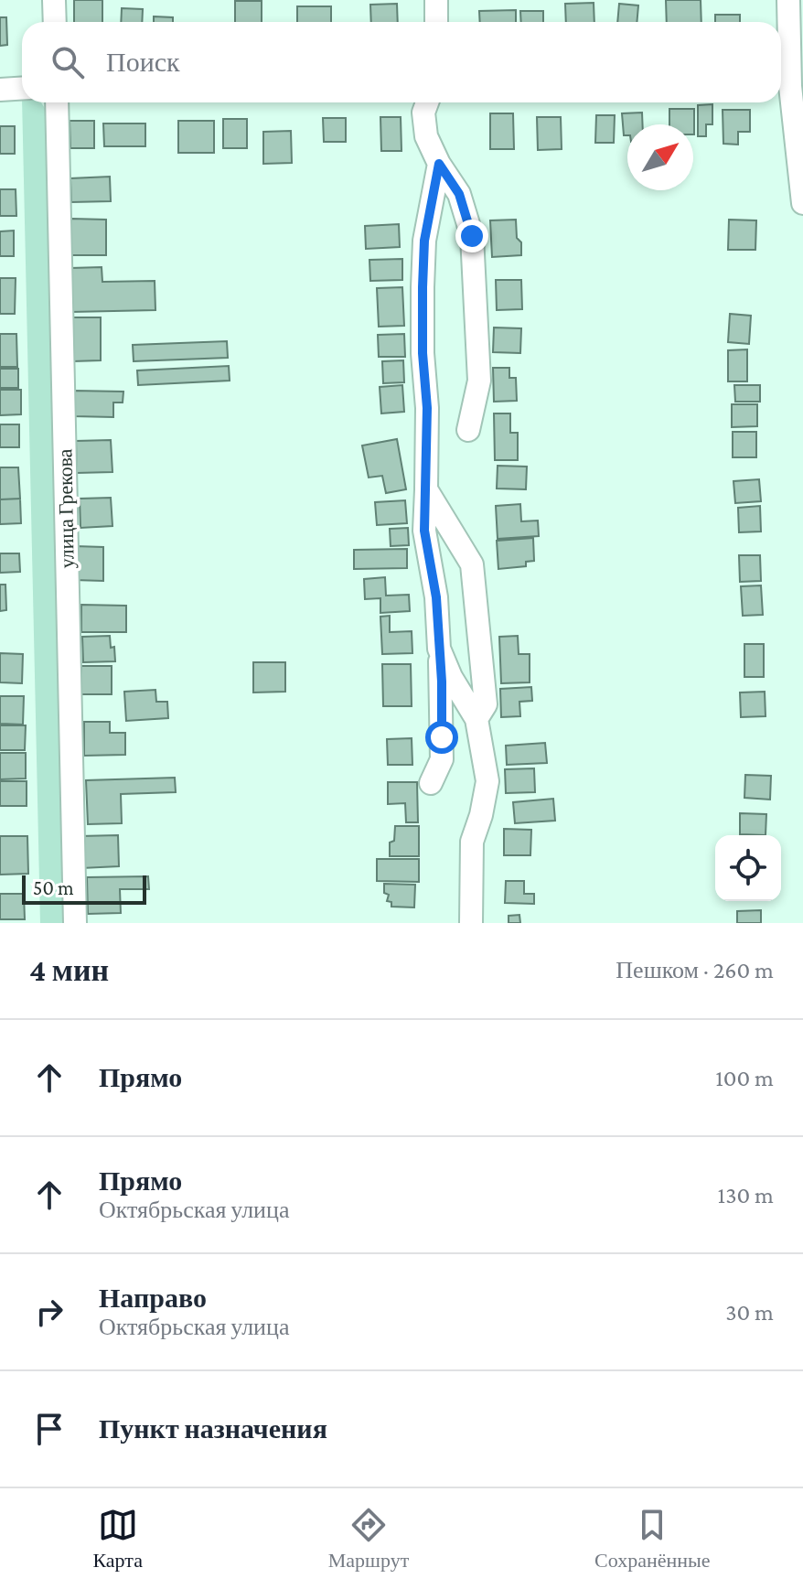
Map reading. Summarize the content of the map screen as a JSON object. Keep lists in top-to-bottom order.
{
  "streets": {
    "street": ["улица Грекова"]
  },
  "scale_bar": "50 m",
  "north": "top right",
  "page": {
    "search": "Поиск",
    "scale": "50 m",
    "heading": ["4 мин", "Пешком · 260 m"],
    "list": [
      ["Прямо", "100 m"],
      ["Прямо", "Октябрьская улица", "130 m"],
      ["Направо", "Октябрьская улица", "30 m"],
      "Пункт назначения"
    ],
    "nav": ["Карта", "Маршрут", "Сохранённые"]
  }
}
